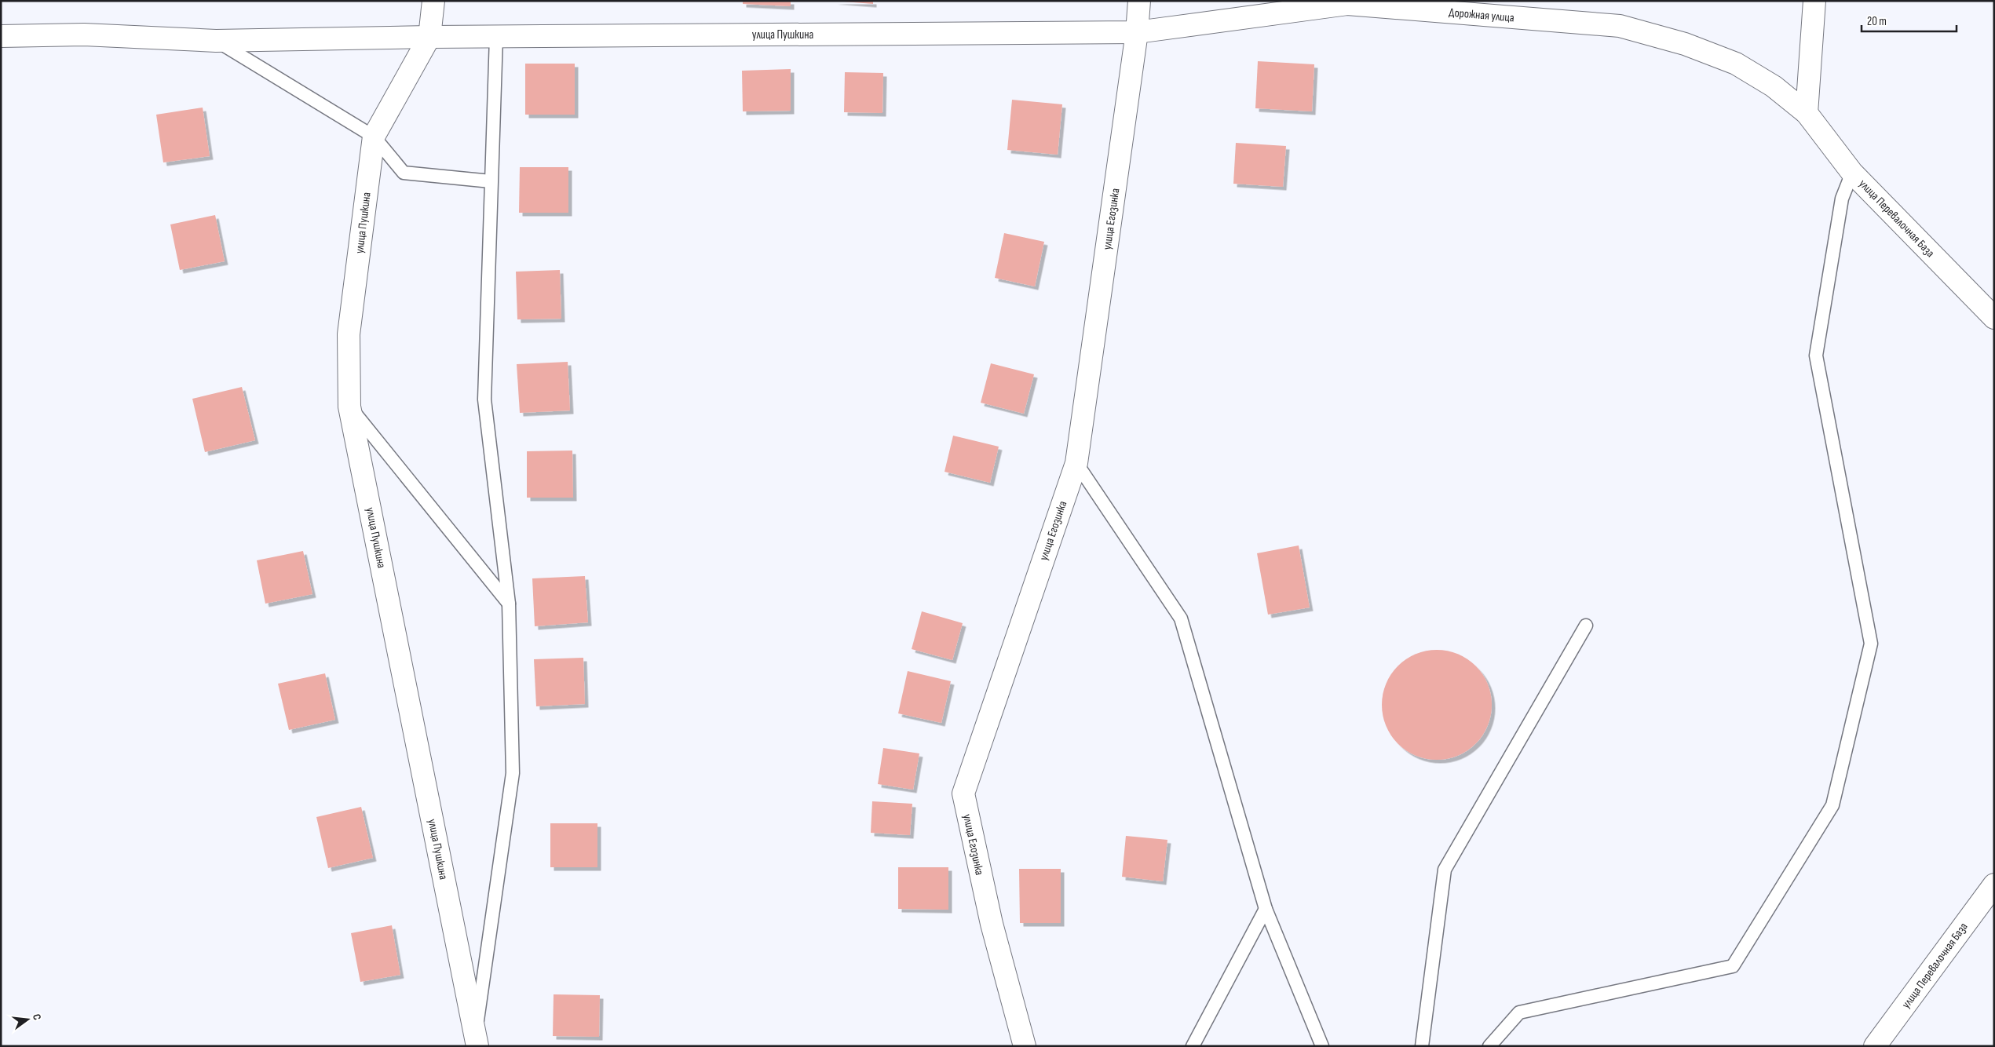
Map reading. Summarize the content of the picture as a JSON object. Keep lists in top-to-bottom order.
{
  "streets": {
    "street": [
      "Дорожная улица",
      "улица Пушкина",
      "улица Перевалочная База",
      "улица Егозинка"
    ]
  },
  "crossings": [
    ["Дорожная улица", "улица Пушкина"],
    ["Дорожная улица", "улица Перевалочная База"],
    ["Дорожная улица", "улица Егозинка"],
    ["улица Пушкина", "улица Егозинка"]
  ],
  "scale_bar": "20 m",
  "north": "right"
}
